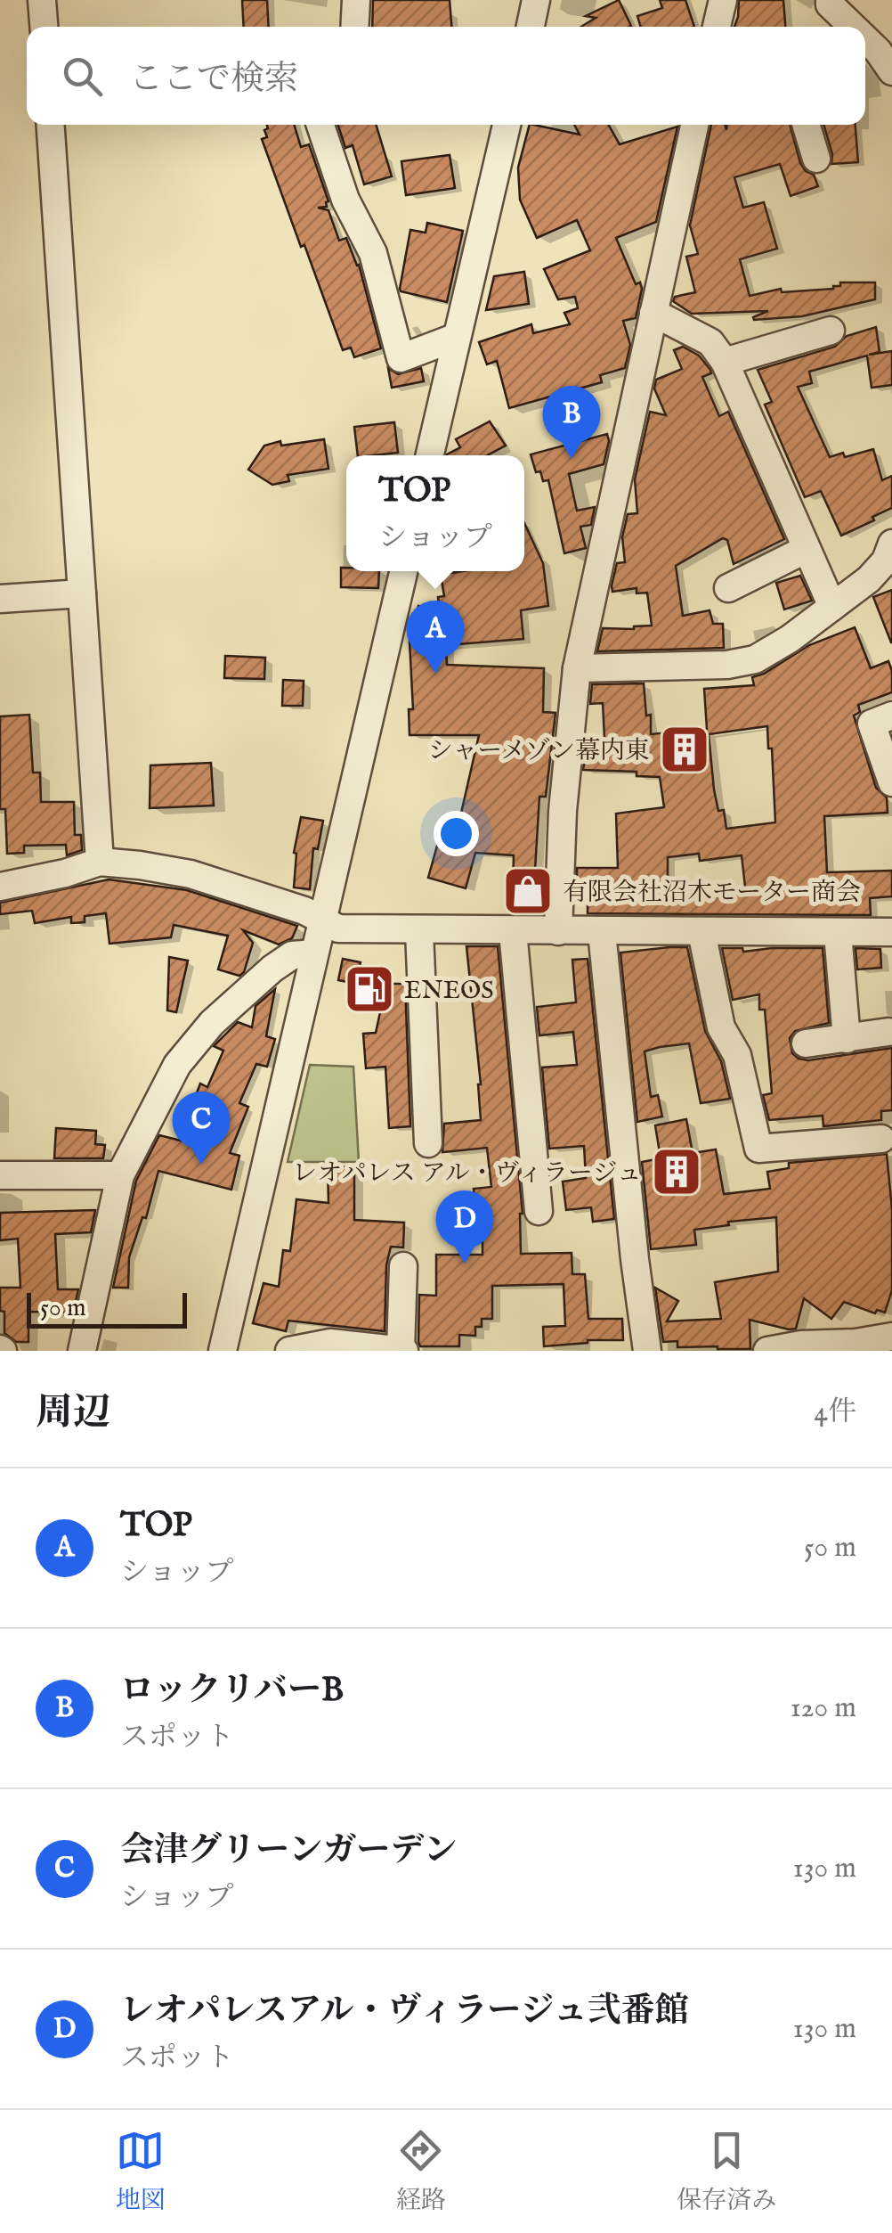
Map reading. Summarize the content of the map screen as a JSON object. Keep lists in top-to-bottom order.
{
  "places": {
    "building": ["シャーメゾン幕内東", "レオパレス アル・ヴィラージュ"],
    "shop": ["有限会社沼木モーター商会"],
    "fuel station": ["ENEOS"]
  },
  "scale_bar": "50 m",
  "page": {
    "search": "ここで検索",
    "pins": [
      "B",
      "A",
      "C",
      "D"
    ],
    "popup": ["TOP", "ショップ"],
    "scale": "50 m",
    "heading": ["周辺", "4件"],
    "list": [
      {
        "mark": "A",
        "name": "TOP",
        "note": "ショップ",
        "value": "50 m"
      },
      {
        "mark": "B",
        "name": "ロックリバーB",
        "note": "スポット",
        "value": "120 m"
      },
      {
        "mark": "C",
        "name": "会津グリーンガーデン",
        "note": "ショップ",
        "value": "130 m"
      },
      {
        "mark": "D",
        "name": "レオパレスアル・ヴィラージュ弐番館",
        "note": "スポット",
        "value": "130 m"
      }
    ],
    "nav": ["地図", "経路", "保存済み"]
  }
}
